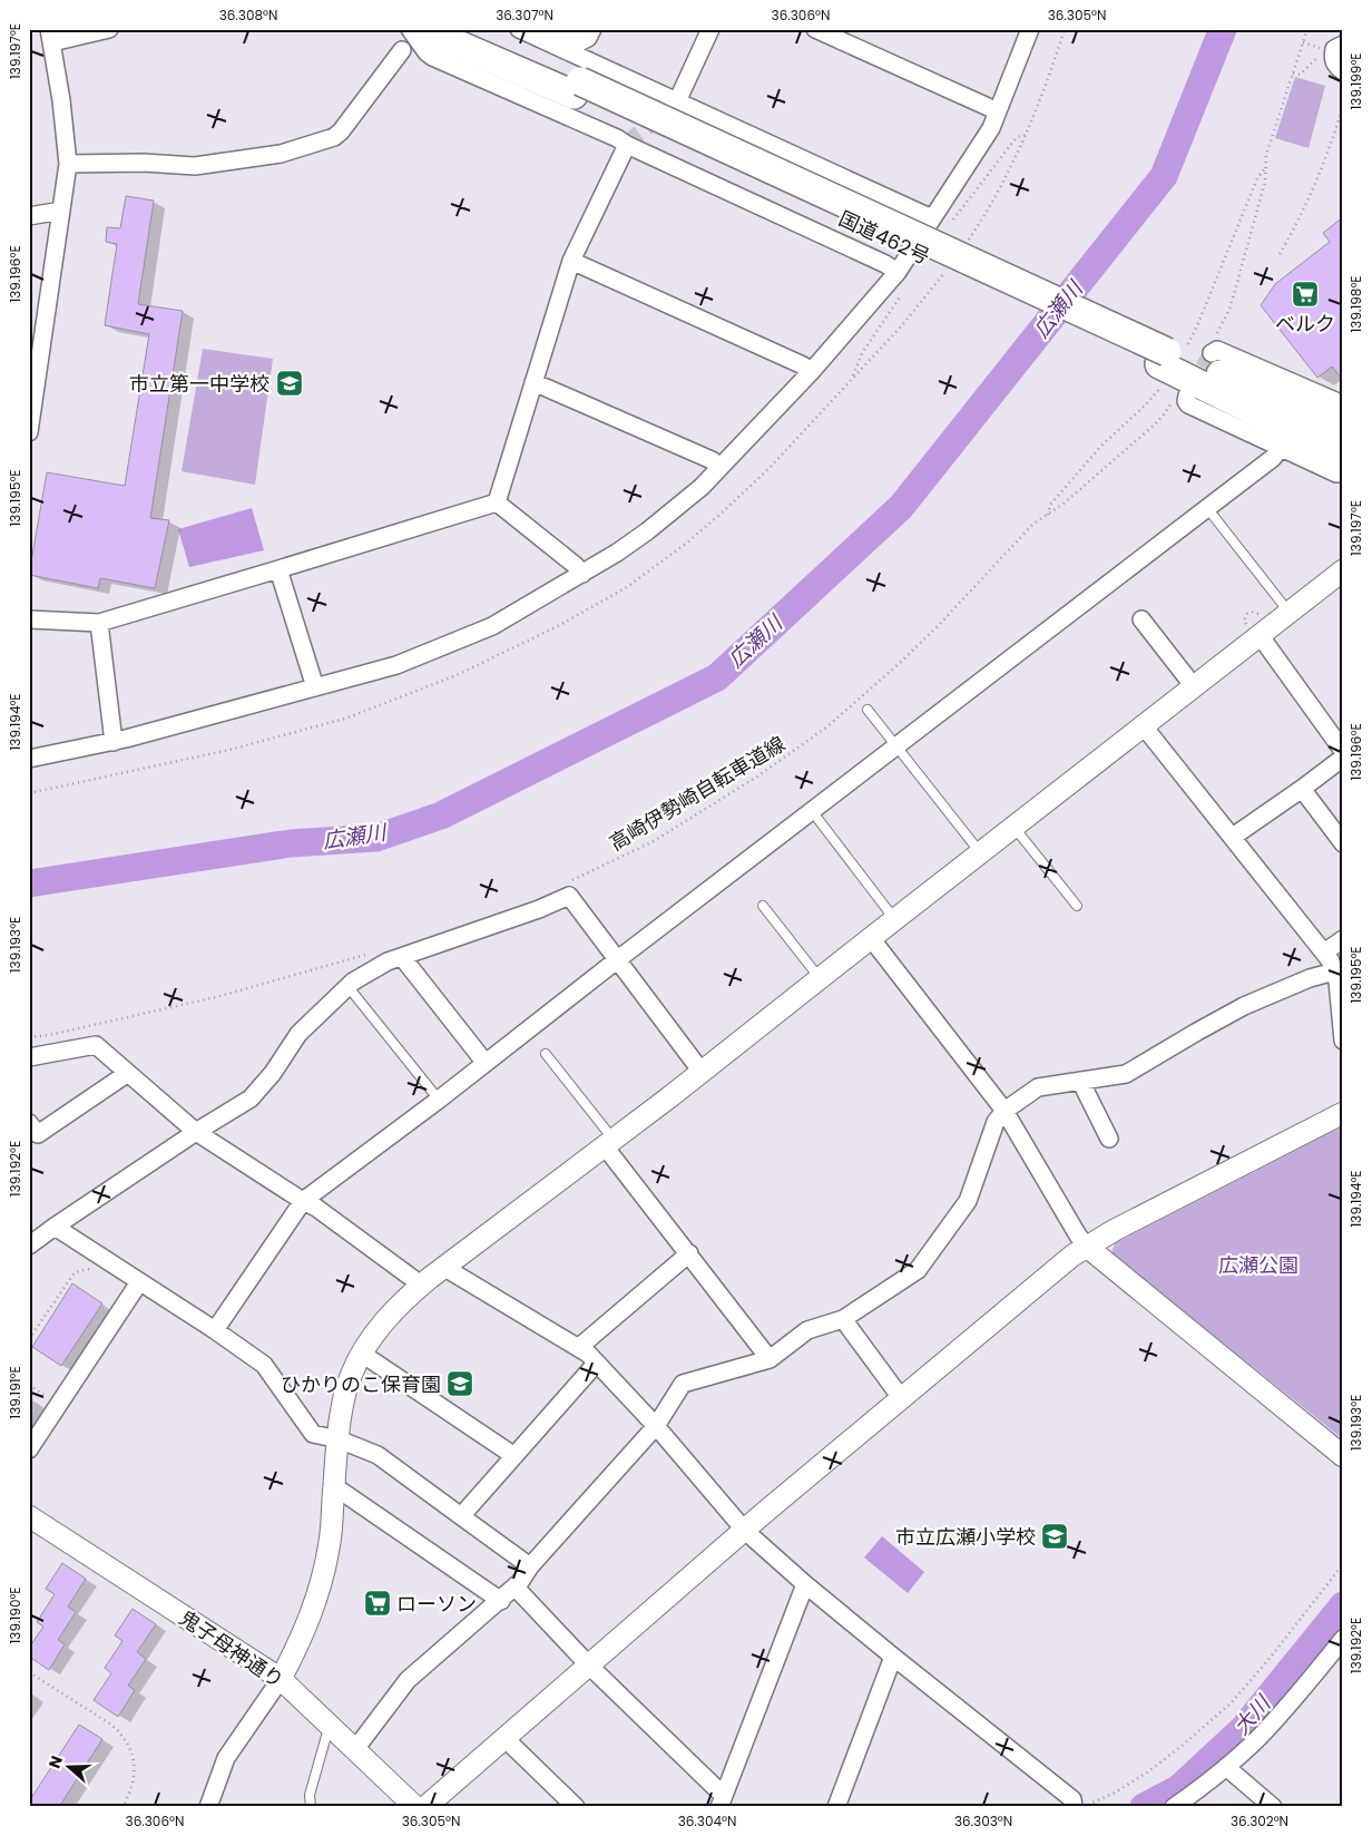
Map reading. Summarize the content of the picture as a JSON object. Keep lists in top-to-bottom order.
{
  "streets": {
    "highway": ["国道462号"],
    "street": ["鬼子母神通り"],
    "path": ["高崎伊勢崎自転車道線"]
  },
  "crossings": [
    ["国道462号", "高崎伊勢崎自転車道線"]
  ],
  "water": ["広瀬川", "大川"],
  "parks": ["広瀬公園"],
  "places": {
    "supermarket": ["ベルク", "ローソン"],
    "school or university": ["市立第一中学校", "ひかりのこ保育園", "市立広瀬小学校"]
  },
  "north": "left",
  "coordinates": [
    "36.308°N",
    "36.307°N",
    "36.306°N",
    "36.305°N",
    "139.197°E",
    "139.199°E",
    "139.196°E",
    "139.198°E",
    "139.195°E",
    "139.194°E",
    "139.193°E",
    "139.192°E",
    "139.191°E",
    "139.190°E",
    "36.304°N",
    "36.303°N",
    "36.302°N"
  ]
}
